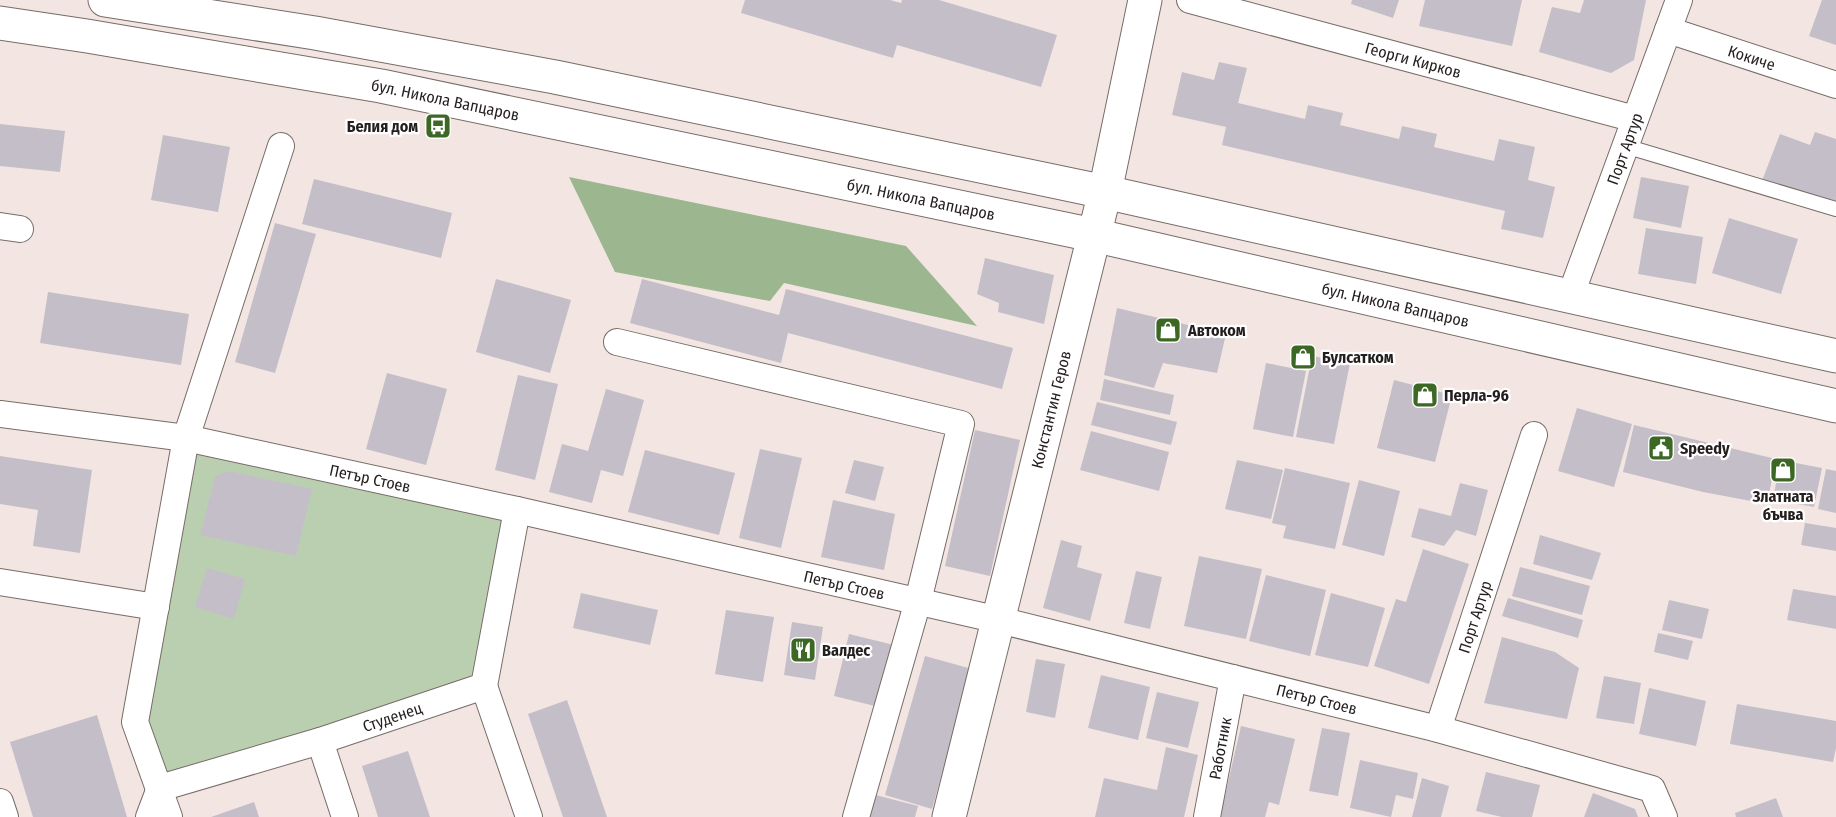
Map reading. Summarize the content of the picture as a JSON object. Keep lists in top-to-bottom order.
{
  "streets": {
    "street": [
      "Кокиче",
      "Георги Кирков",
      "бул. Никола Вапцаров",
      "Порт Артур",
      "Константин Геров",
      "Петър Стоев",
      "Студенец",
      "Работник"
    ]
  },
  "crossings": [
    ["Кокиче", "Порт Артур"],
    ["Георги Кирков", "Порт Артур"],
    ["бул. Никола Вапцаров", "Константин Геров"],
    ["Порт Артур", "Петър Стоев"],
    ["Константин Геров", "Петър Стоев"],
    ["Петър Стоев", "Работник"]
  ],
  "places": {
    "bus stop": ["Белия дом"],
    "shop": [
      "Автоком",
      "Булсатком",
      "Перла-96",
      "Златната бъчва"
    ],
    "public building": ["Speedy"],
    "restaurant": ["Валдес"]
  }
}
